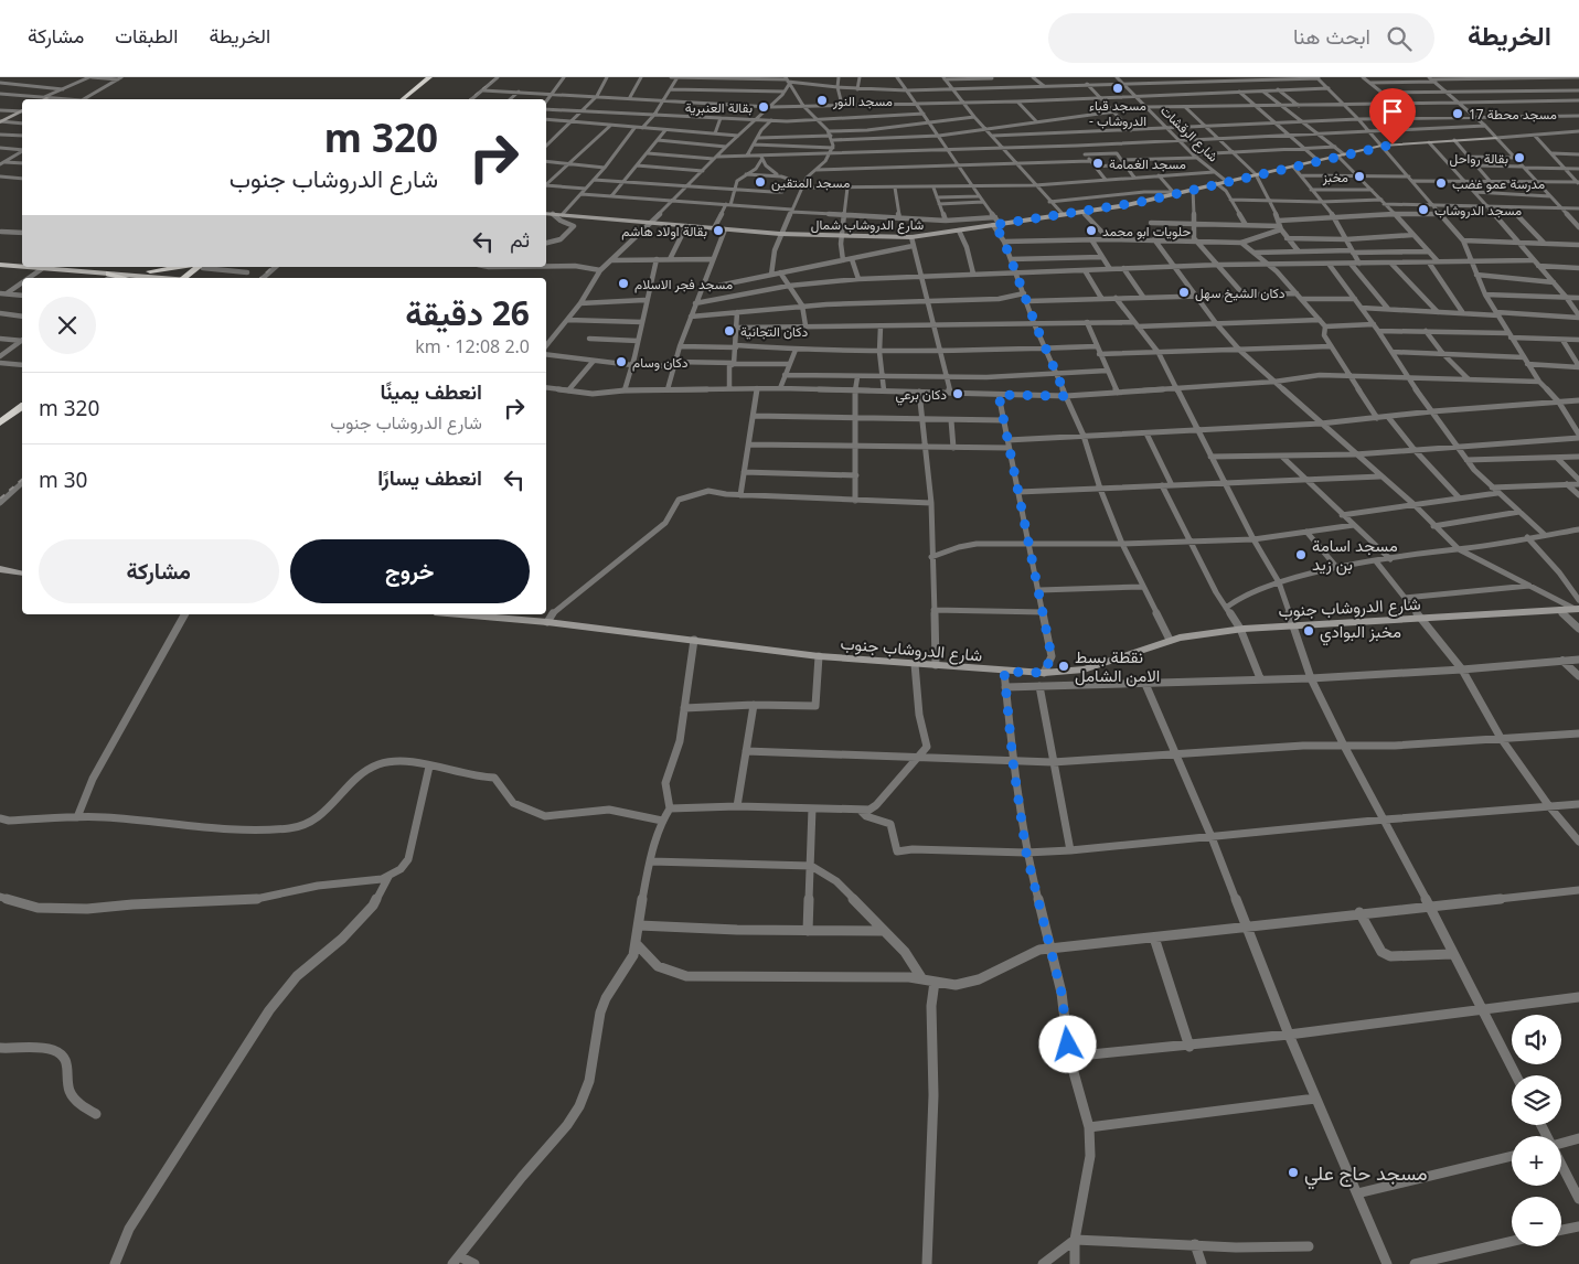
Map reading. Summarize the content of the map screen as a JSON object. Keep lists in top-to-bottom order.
{
  "streets": {
    "street": ["شارع الرقشات", "شارع الدروشاب شمال", "شارع الدروشاب جنوب"]
  },
  "crossings": [
    ["شارع الرقشات", "شارع الدروشاب شمال"]
  ],
  "places": [
    "مسجد قباء - الدروشاب",
    "مسجد النور",
    "بقالة العنبرية",
    "مسجد محطة 17",
    "بقالة رواحل",
    "مسجد الغمامة",
    "مخبز",
    "مسجد المتقين",
    "مدرسة عمو غضب",
    "مسجد الدروشاب",
    "بقالة اولاد هاشم",
    "حلويات ابو محمد",
    "مسجد فجر الاسلام",
    "دكان الشيخ سهل",
    "دكان التجانية",
    "دكان وسام",
    "دكان برعي",
    "مسجد اسامة بن زيد",
    "مخبز البوادي",
    "نقطة بسط الامن الشامل",
    "مسجد حاج علي"
  ],
  "page": {
    "header": "الخريطة",
    "search": "ابحث هنا",
    "nav": ["الخريطة", "الطبقات", "مشاركة"],
    "turn": ["320 m", "شارع الدروشاب جنوب"],
    "then": "ثم",
    "heading": ["26 دقيقة", "2.0 km · 12:08"],
    "list": [
      {
        "name": "انعطف يمينًا",
        "note": "شارع الدروشاب جنوب",
        "value": "320 m"
      },
      {
        "name": "انعطف يسارًا",
        "value": "30 m"
      }
    ],
    "buttons": ["خروج", "مشاركة"],
    "map_buttons": ["+", "−"]
  }
}
